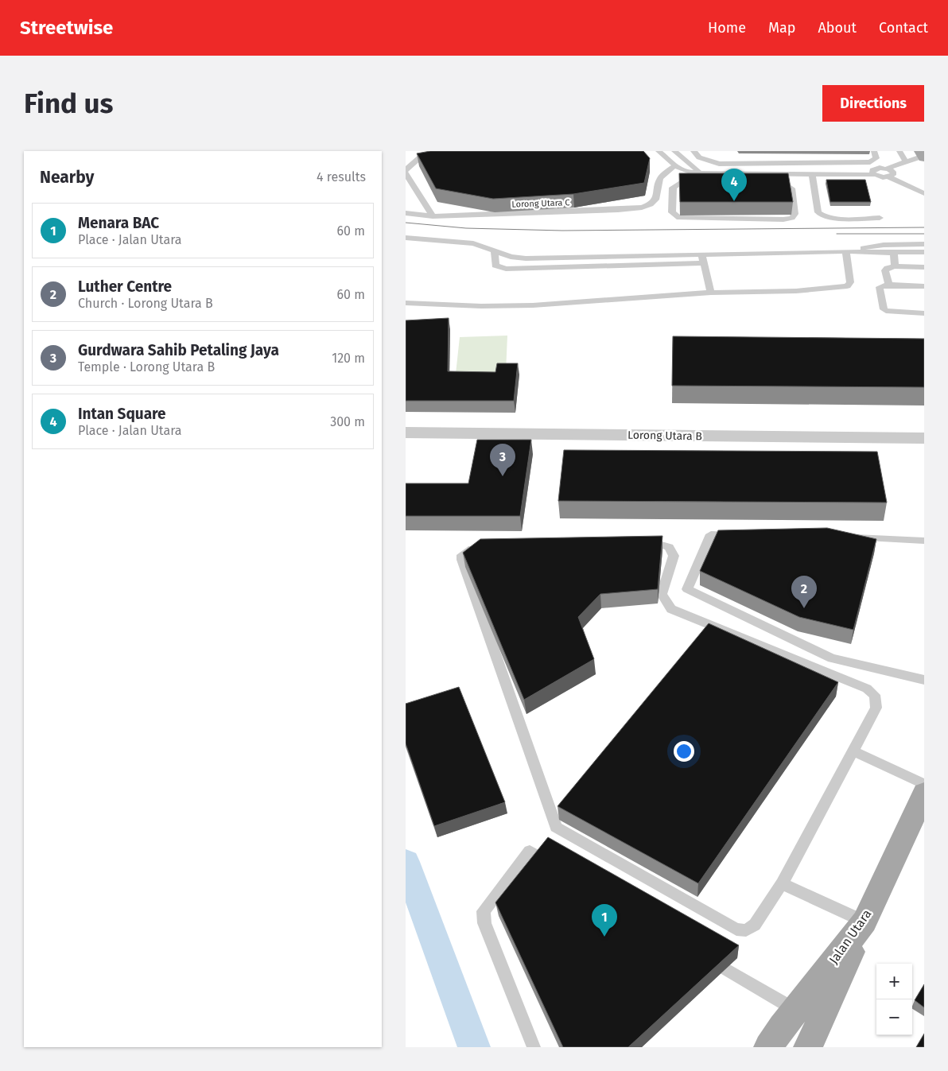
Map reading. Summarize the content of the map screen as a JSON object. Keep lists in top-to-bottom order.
{
  "streets": {
    "main road": ["Jalan Utara"],
    "street": ["Lorong Utara B"],
    "lane": ["Lorong Utara C"]
  },
  "page": {
    "header": "Streetwise",
    "nav": [
      "Home",
      "Map",
      "About",
      "Contact"
    ],
    "buttons": "Directions",
    "title": "Find us",
    "heading": ["Nearby", "4 results"],
    "pins": [
      "4",
      "3",
      "2",
      "1"
    ],
    "list": [
      {
        "mark": "1",
        "name": "Menara BAC",
        "note": "Place · Jalan Utara",
        "value": "60 m"
      },
      {
        "mark": "2",
        "name": "Luther Centre",
        "note": "Church · Lorong Utara B",
        "value": "60 m"
      },
      {
        "mark": "3",
        "name": "Gurdwara Sahib Petaling Jaya",
        "note": "Temple · Lorong Utara B",
        "value": "120 m"
      },
      {
        "mark": "4",
        "name": "Intan Square",
        "note": "Place · Jalan Utara",
        "value": "300 m"
      }
    ],
    "map_buttons": ["+", "−"]
  }
}
